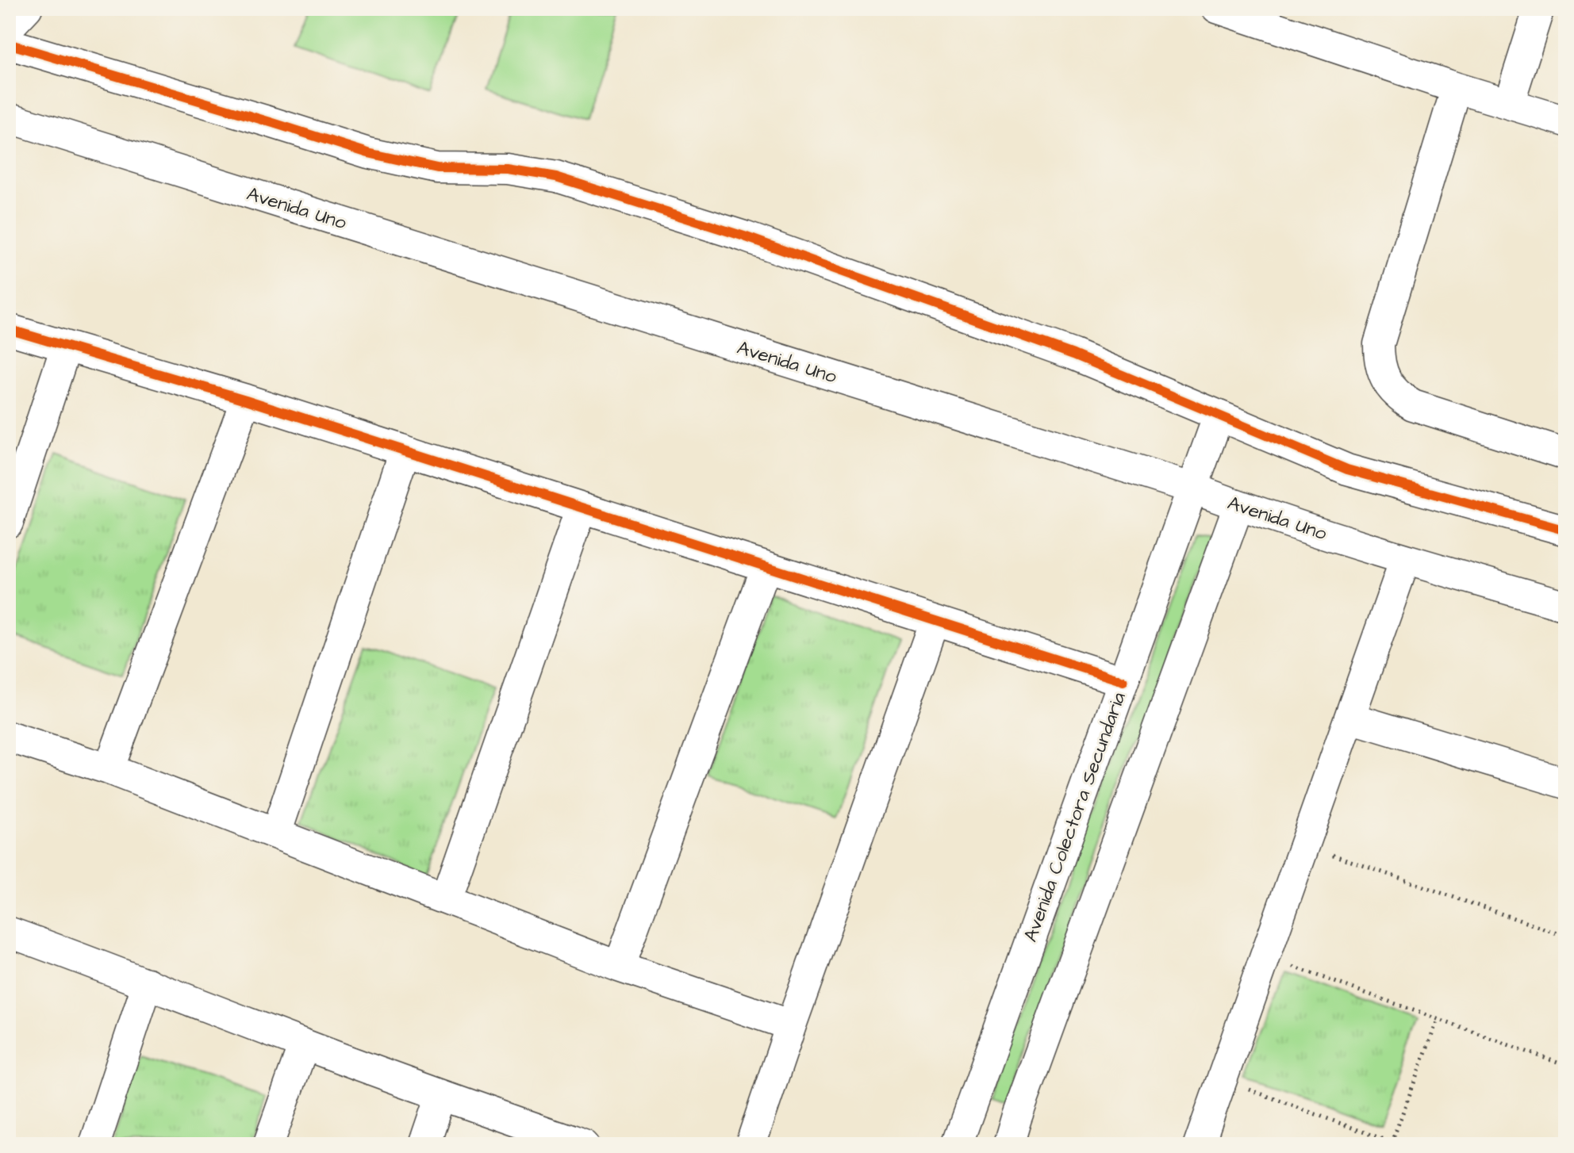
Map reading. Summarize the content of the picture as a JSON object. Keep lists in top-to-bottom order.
{
  "streets": {
    "street": ["Avenida Uno", "Avenida Colectora Secundaria"]
  },
  "crossings": [
    ["Avenida Uno", "Avenida Colectora Secundaria"]
  ]
}
